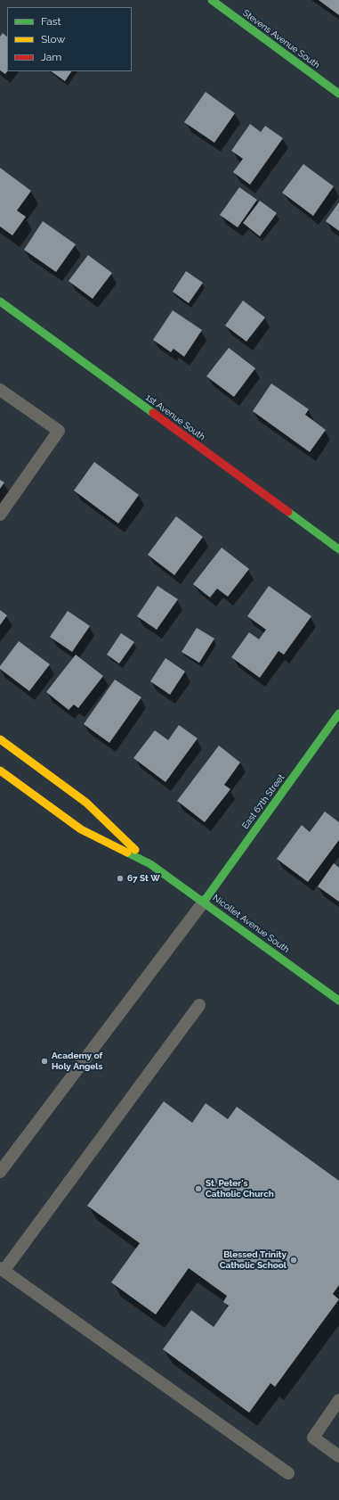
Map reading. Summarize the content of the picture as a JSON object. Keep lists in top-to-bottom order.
{
  "streets": {
    "street": [
      "Stevens Avenue South",
      "1st Avenue South",
      "East 67th Street",
      "Nicollet Avenue South"
    ]
  },
  "crossings": [
    ["East 67th Street", "Nicollet Avenue South"]
  ],
  "places": [
    "67 St W",
    "Academy of Holy Angels",
    "St. Peter's Catholic Church",
    "Blessed Trinity Catholic School"
  ],
  "legend": ["Fast", "Slow", "Jam"]
}
